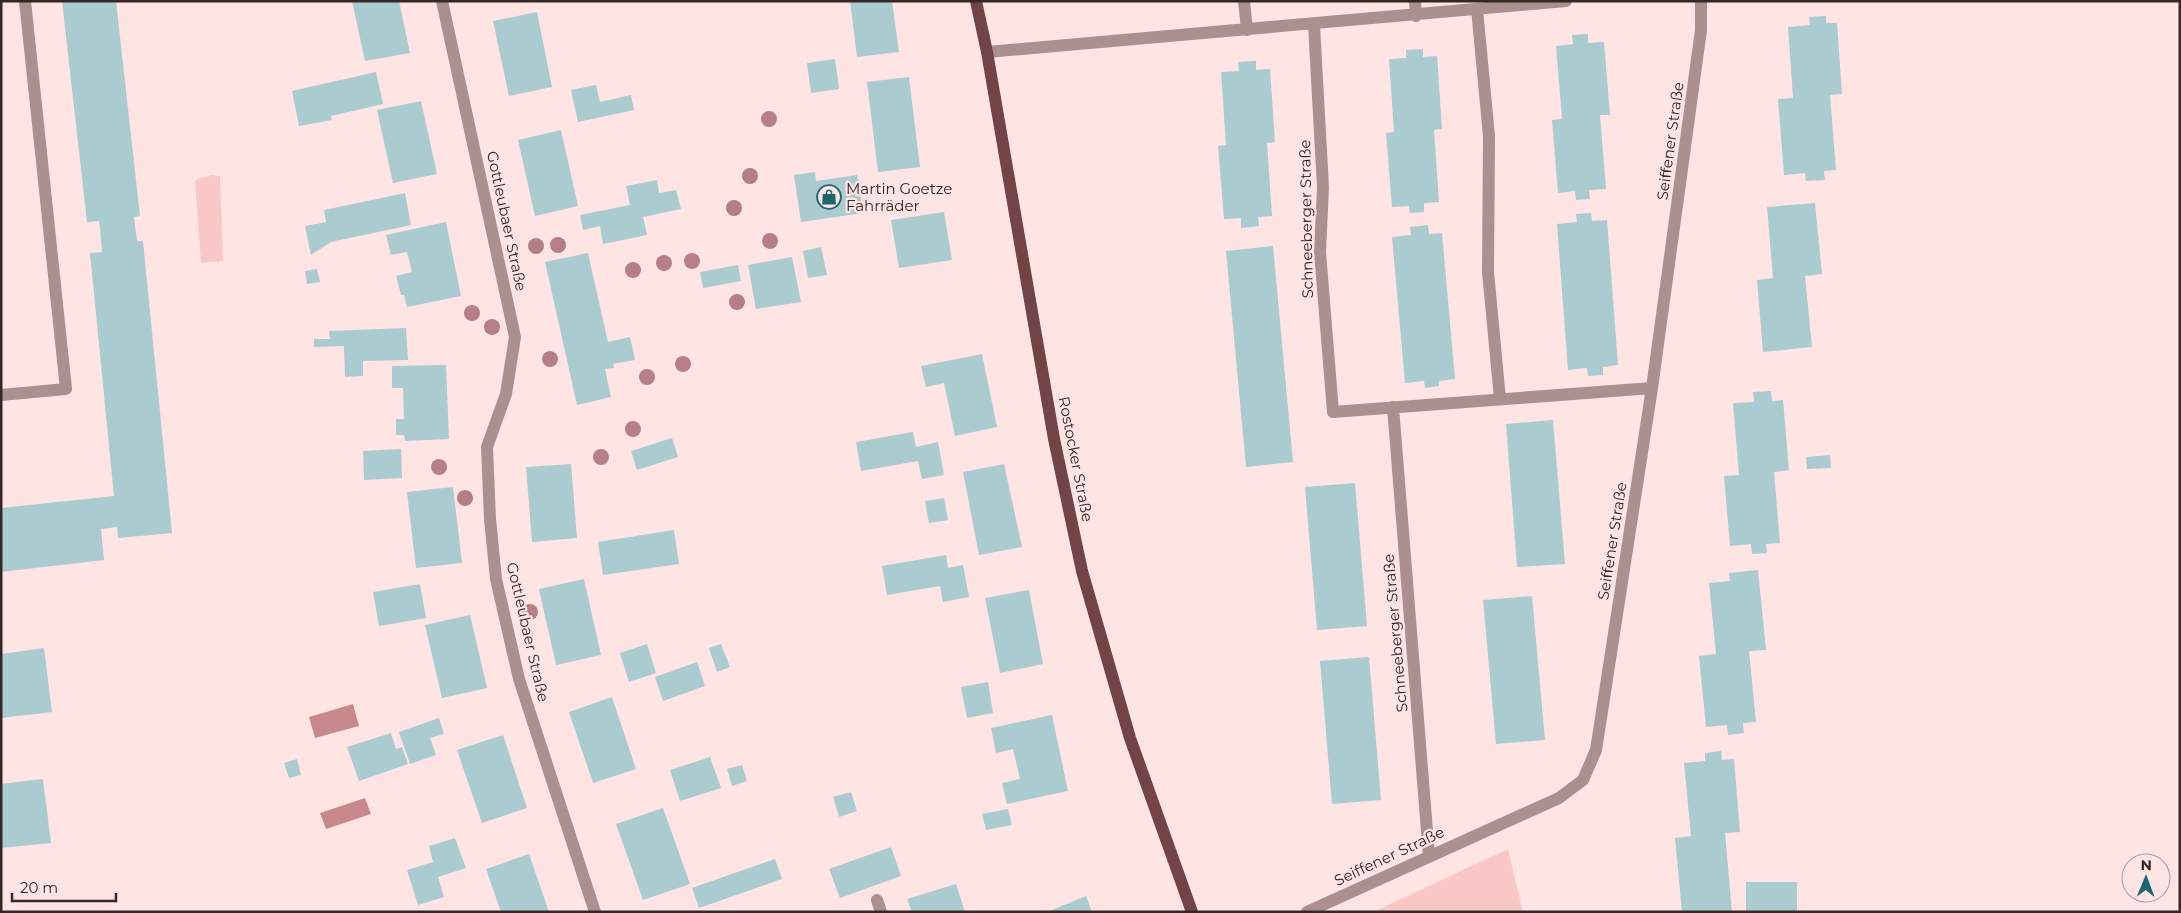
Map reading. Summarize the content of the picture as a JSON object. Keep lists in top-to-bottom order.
{
  "streets": {
    "main road": ["Rostocker Straße"],
    "street": ["Seiffener Straße", "Schneeberger Straße", "Gottleubaer Straße"]
  },
  "crossings": [
    ["Seiffener Straße", "Schneeberger Straße"]
  ],
  "places": {
    "shop": ["Martin Goetze Fahrräder"]
  },
  "scale_bar": "20 m",
  "north": "top"
}
